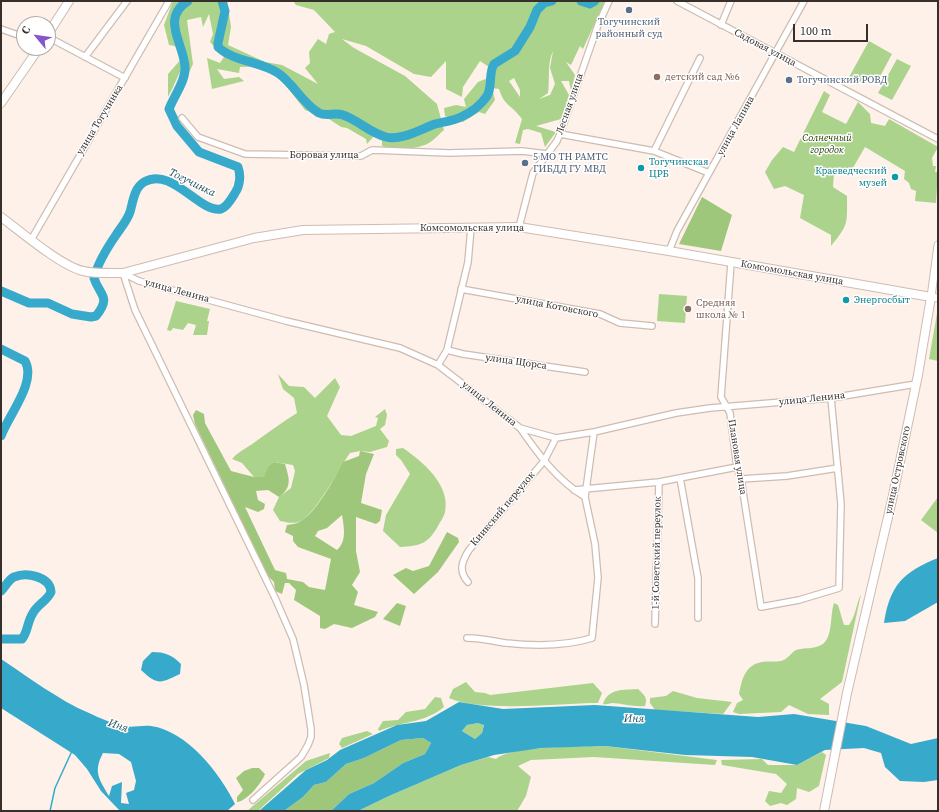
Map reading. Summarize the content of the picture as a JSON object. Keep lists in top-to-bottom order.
{
  "streets": {
    "main road": ["Комсомольская улица", "улица Островского"],
    "street": [
      "Садовая улица",
      "Лесная улица",
      "улица Тогучинка",
      "улица Лапина",
      "Боровая улица",
      "улица Ленина",
      "улица Котовского",
      "улица Щорса",
      "Плановая улица",
      "Киикский переулок",
      "1-й Советский переулок"
    ]
  },
  "crossings": [
    ["Садовая улица", "улица Лапина"],
    ["Лесная улица", "Боровая улица"],
    ["Лесная улица", "Комсомольская улица"],
    ["улица Тогучинка", "Комсомольская улица"],
    ["улица Лапина", "Комсомольская улица"],
    ["Комсомольская улица", "улица Ленина"],
    ["Комсомольская улица", "Плановая улица"],
    ["Комсомольская улица", "улица Островского"],
    ["улица Ленина", "Плановая улица"],
    ["улица Ленина", "улица Островского"],
    ["улица Ленина", "Киикский переулок"]
  ],
  "water": ["Тогучинка", "Иня"],
  "parks": ["Солнечный городок"],
  "places": [
    "Тогучинский районный суд",
    "детский сад №6",
    "Тогучинский РОВД",
    "5 МО ТН РАМТС ГИБДД ГУ МВД",
    "Тогучинская ЦРБ",
    "Краеведческий музей",
    "Энергосбыт",
    "Средняя школа № 1"
  ],
  "scale_bar": "100 m",
  "north": "top left"
}
